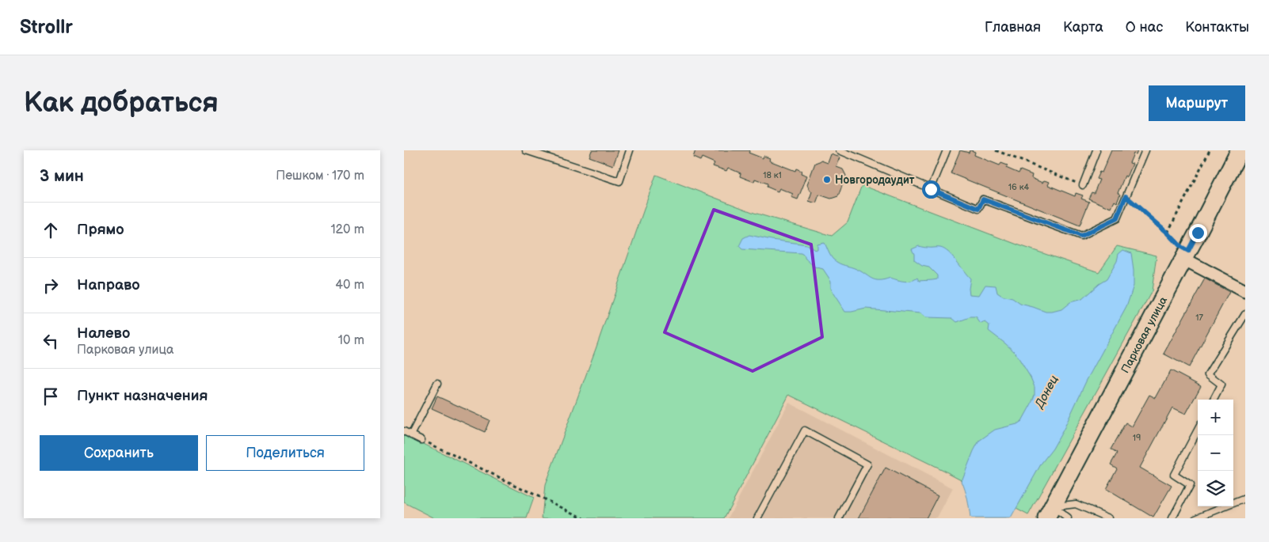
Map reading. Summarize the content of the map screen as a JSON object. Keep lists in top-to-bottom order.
{
  "streets": {
    "street": ["Парковая улица"]
  },
  "water": ["Донец"],
  "places": ["Новгородаудит"],
  "house_numbers": [
    "18 к1",
    "16 к4",
    "17",
    "19"
  ],
  "page": {
    "header": "Strollr",
    "nav": [
      "Главная",
      "Карта",
      "О нас",
      "Контакты"
    ],
    "buttons": [
      "Маршрут",
      ["Сохранить", "Поделиться"]
    ],
    "title": "Как добраться",
    "heading": ["3 мин", "Пешком · 170 m"],
    "list": [
      ["Прямо", "120 m"],
      ["Направо", "40 m"],
      ["Налево", "Парковая улица", "10 m"],
      "Пункт назначения"
    ],
    "map_buttons": ["+", "−"]
  }
}
